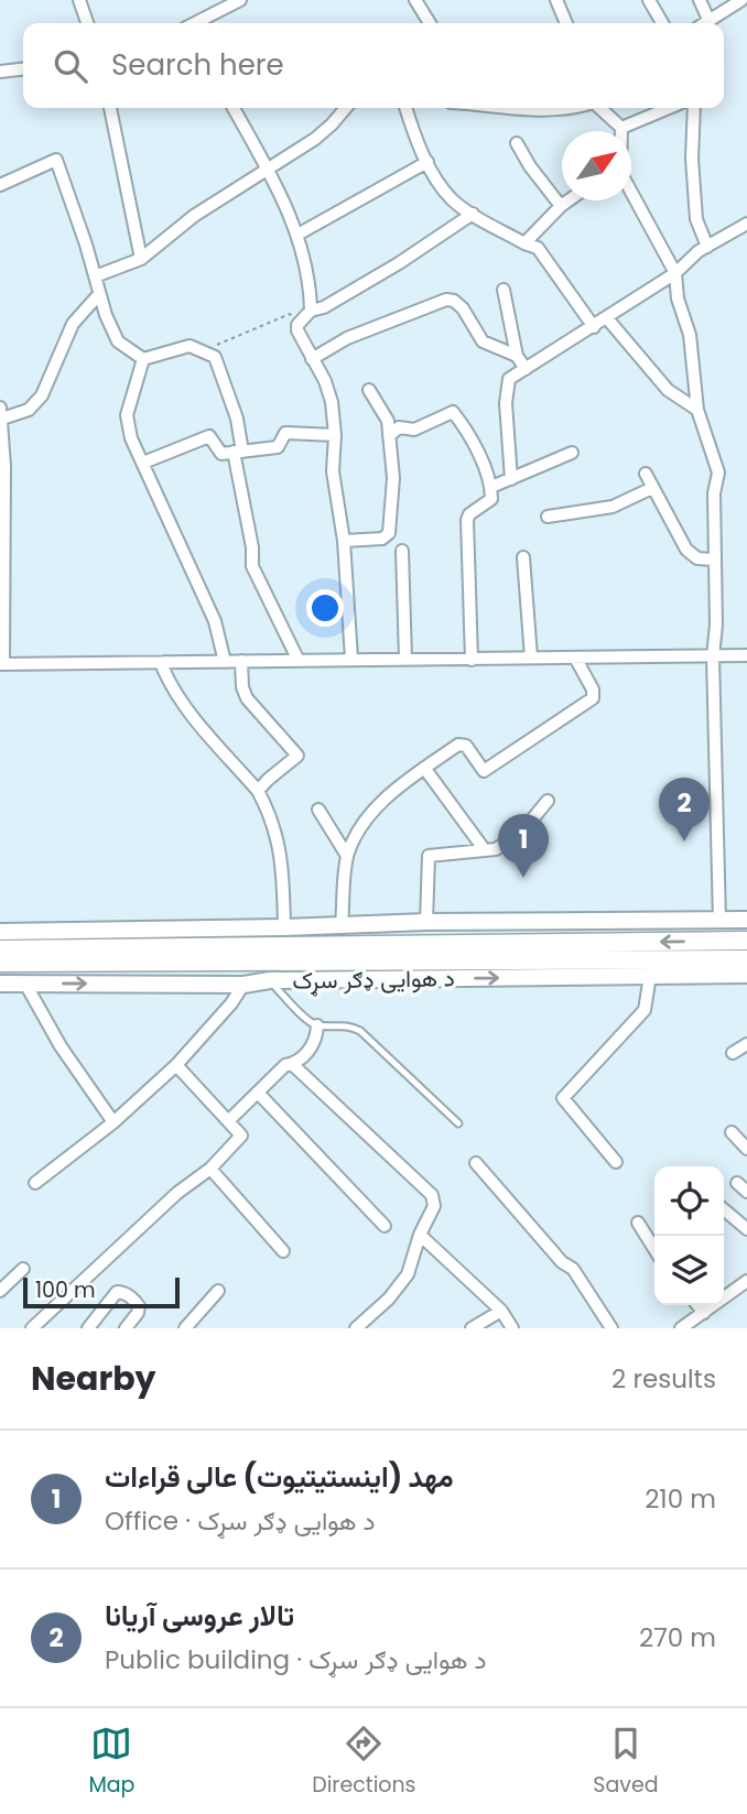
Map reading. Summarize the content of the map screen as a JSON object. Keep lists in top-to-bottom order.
{
  "streets": {
    "main road": ["د هوایی ډګر سړک"]
  },
  "scale_bar": "100 m",
  "north": "top right",
  "page": {
    "search": "Search here",
    "pins": ["2", "1"],
    "scale": "100 m",
    "heading": ["Nearby", "2 results"],
    "list": [
      {
        "mark": "1",
        "name": "مهد (اینستیتیوت) عالی قراءات",
        "note": "Office · د هوایی ډګر سړک",
        "value": "210 m"
      },
      {
        "mark": "2",
        "name": "تالار عروسی آریانا",
        "note": "Public building · د هوایی ډګر سړک",
        "value": "270 m"
      }
    ],
    "nav": ["Map", "Directions", "Saved"]
  }
}
